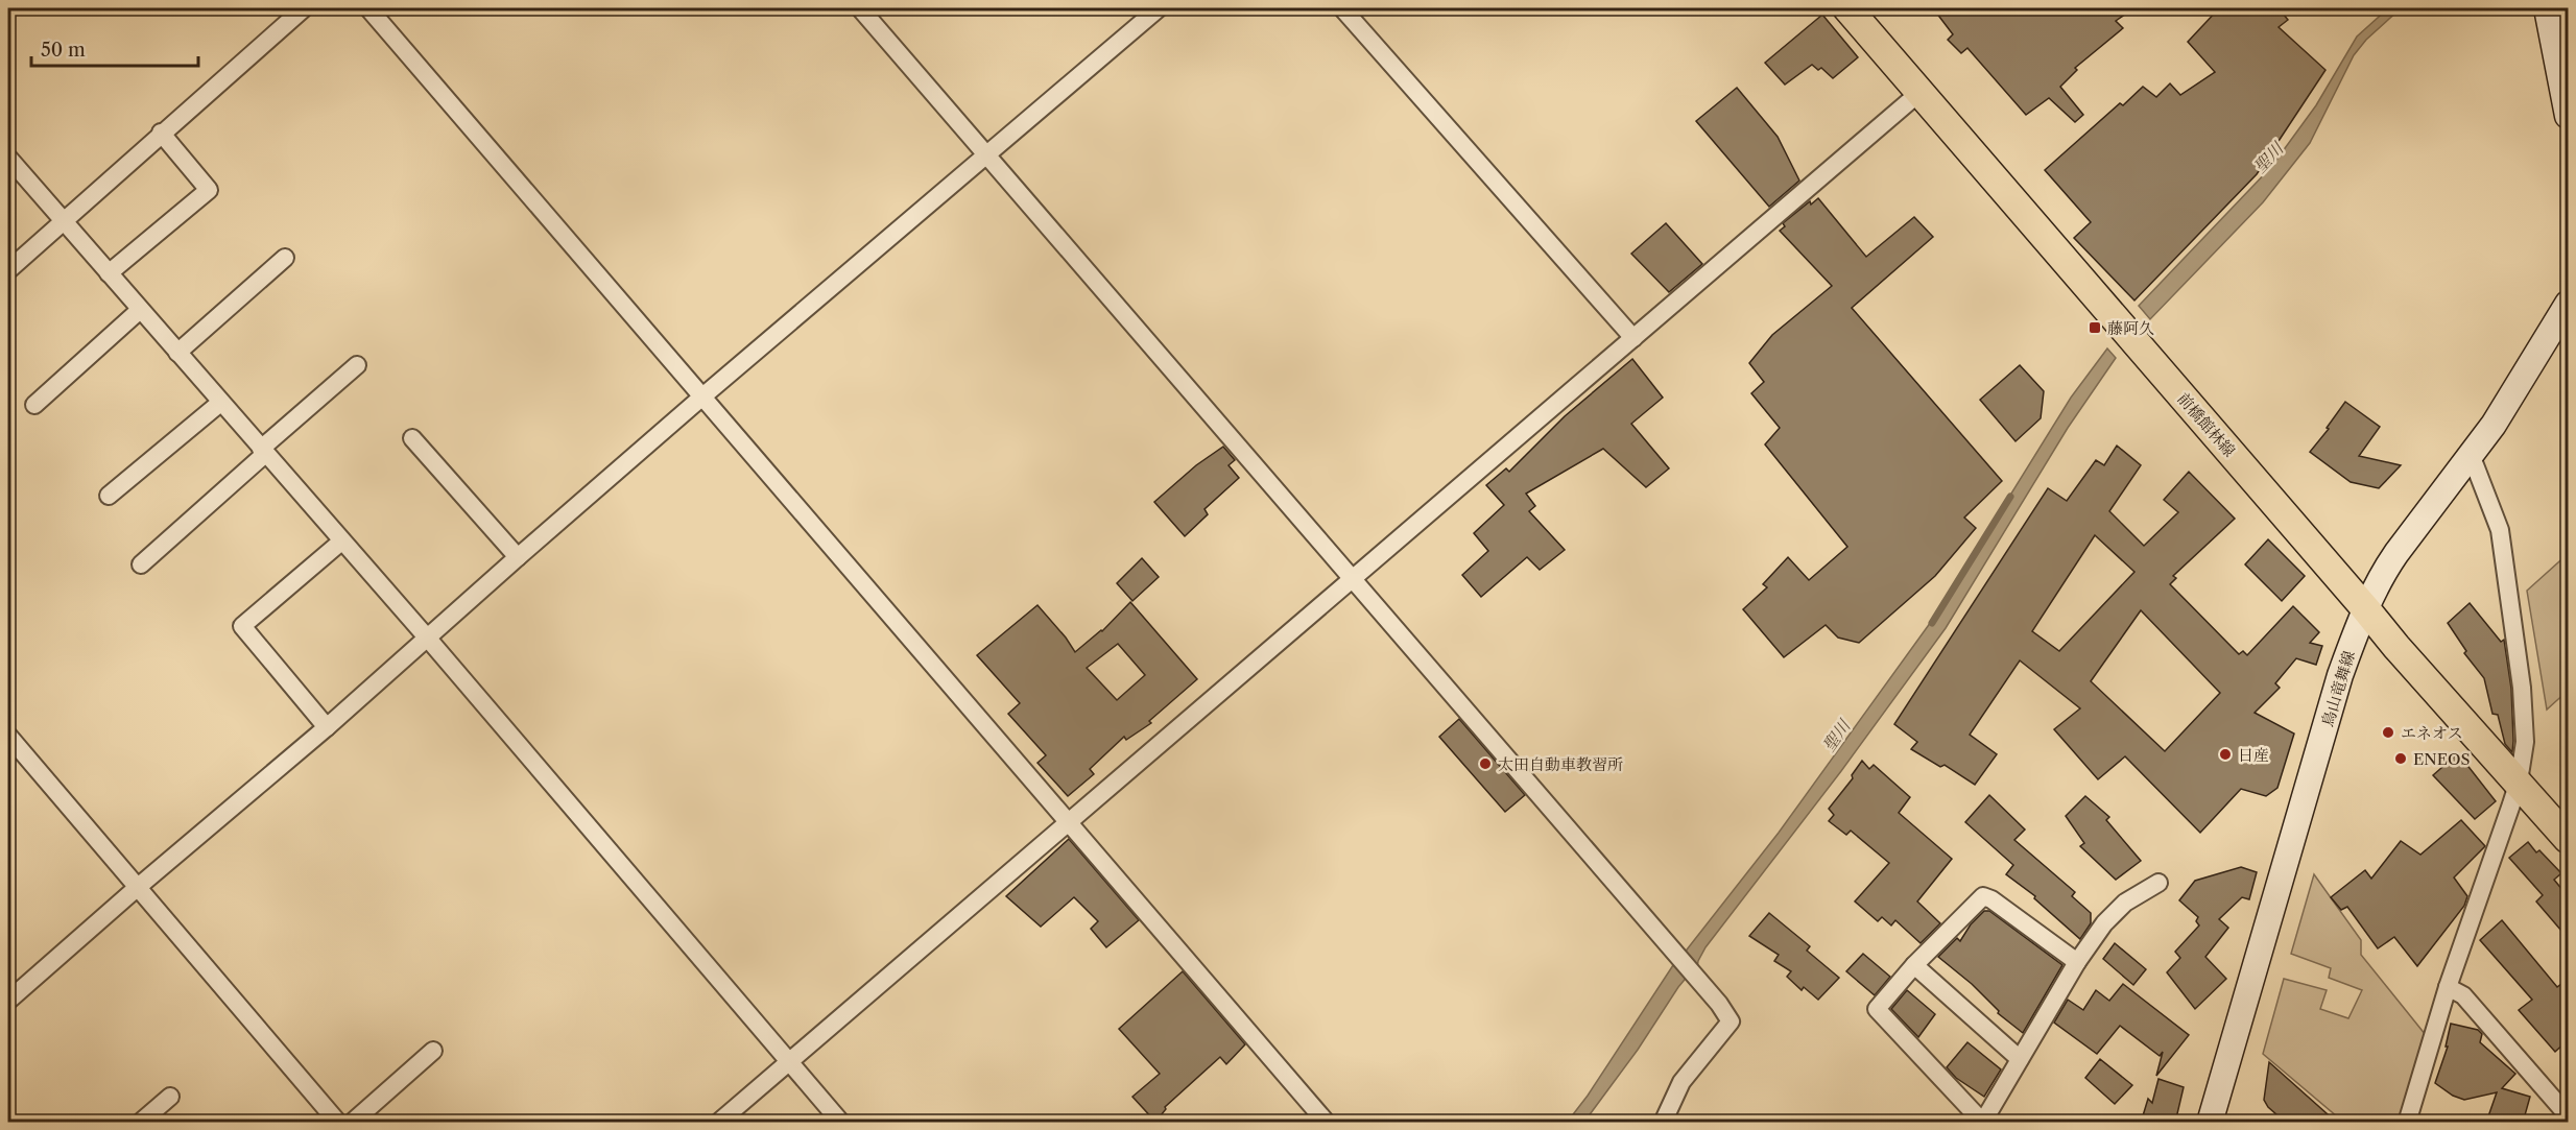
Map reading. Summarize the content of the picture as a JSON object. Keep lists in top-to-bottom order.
{
  "streets": {
    "main road": ["前橋館林線", "鳥山竜舞線"]
  },
  "crossings": [
    ["前橋館林線", "鳥山竜舞線"]
  ],
  "water": ["聖川"],
  "places": {
    "transit": ["藤阿久"],
    "other": [
      "エネオス",
      "日産",
      "ENEOS",
      "太田自動車教習所"
    ]
  },
  "scale_bar": "50 m"
}
